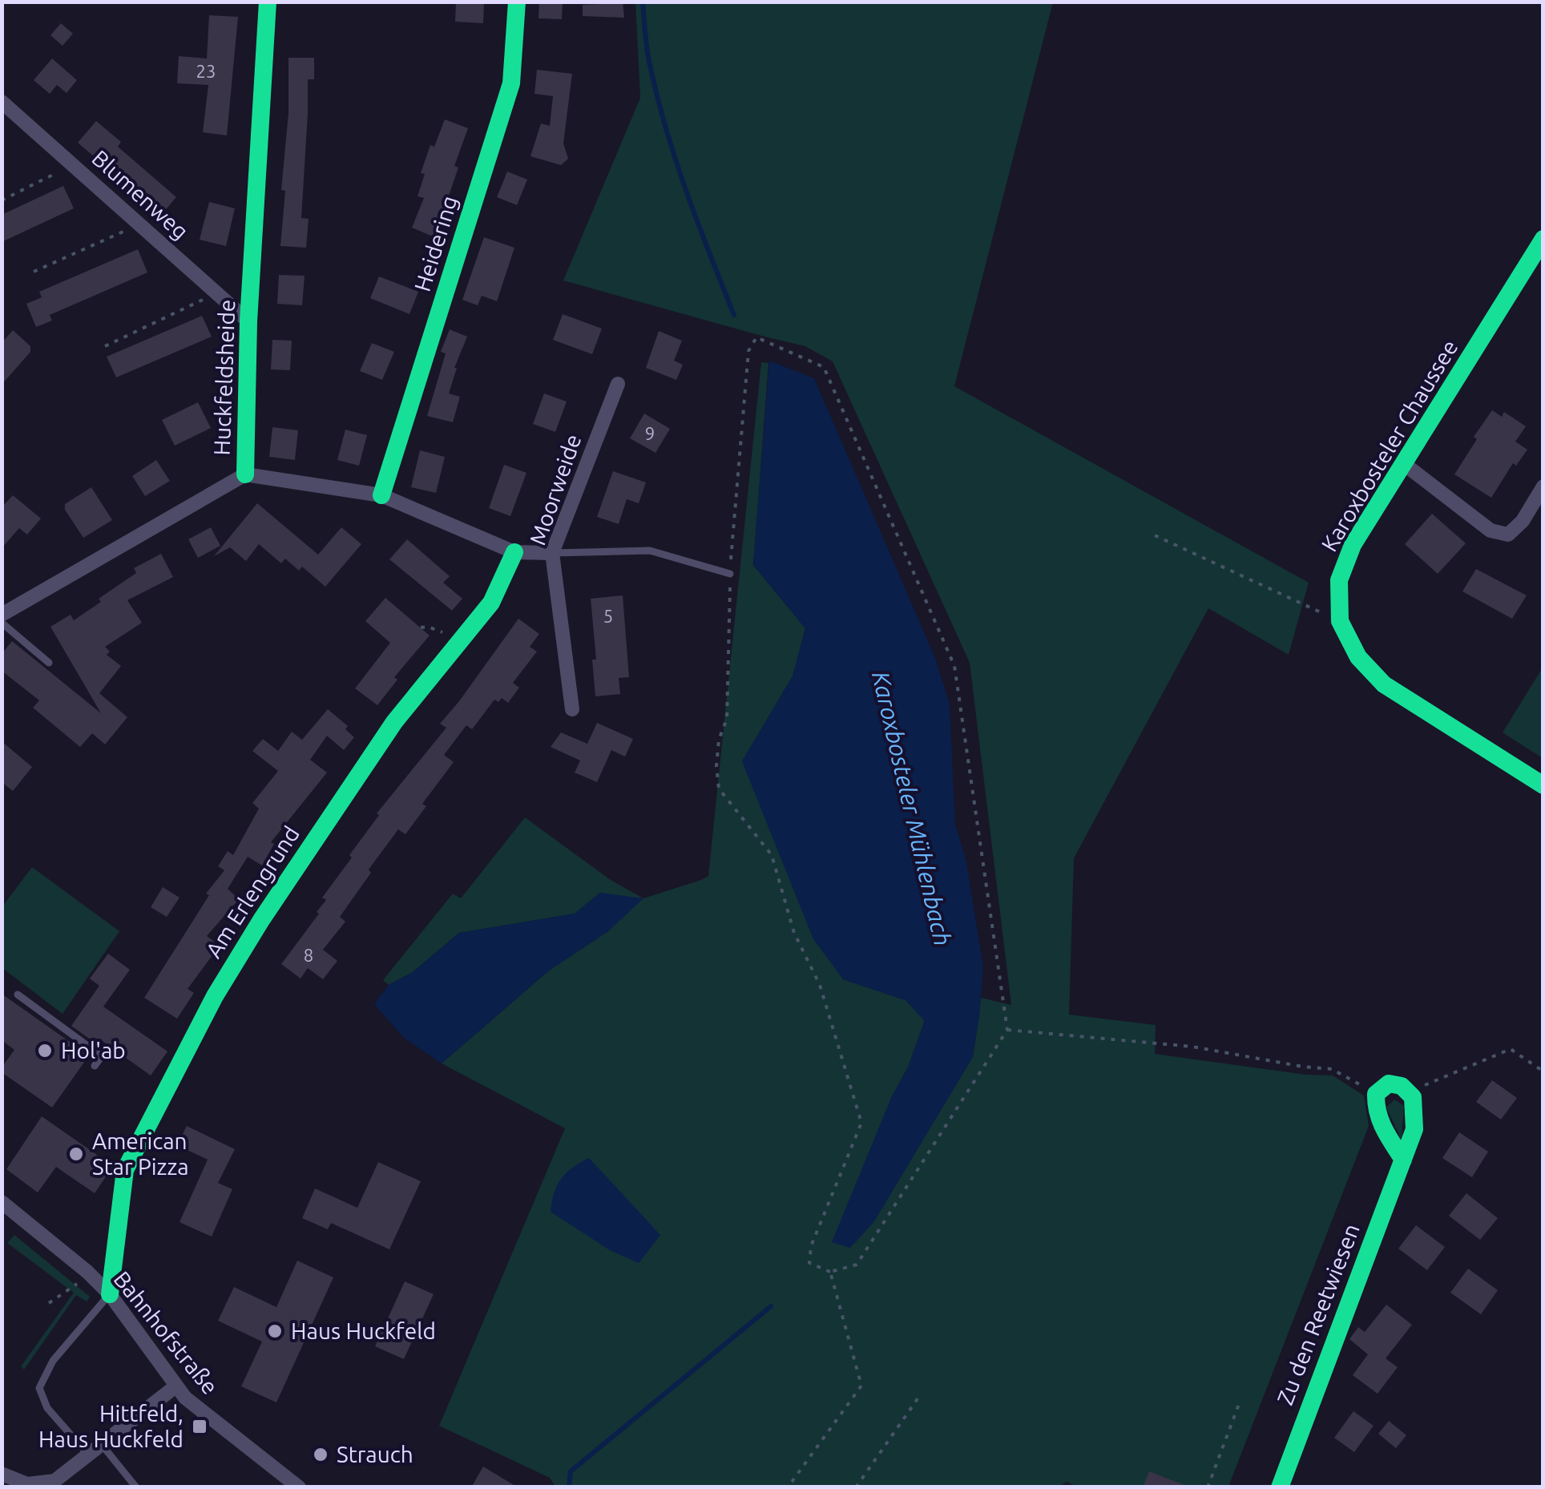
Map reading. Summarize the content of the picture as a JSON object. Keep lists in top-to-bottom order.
{
  "streets": {
    "street": [
      "Blumenweg",
      "Heidering",
      "Huckfeldsheide",
      "Karoxbosteler Chaussee",
      "Moorweide",
      "Am Erlengrund",
      "Zu den Reetwiesen",
      "Bahnhofstraße"
    ]
  },
  "crossings": [
    ["Blumenweg", "Huckfeldsheide"],
    ["Am Erlengrund", "Bahnhofstraße"]
  ],
  "water": ["Karoxbosteler Mühlenbach"],
  "places": {
    "other": [
      "Hol'ab",
      "American Star Pizza",
      "Haus Huckfeld",
      "Strauch"
    ],
    "transit": ["Hittfeld, Haus Huckfeld"]
  },
  "house_numbers": [
    "23",
    "9",
    "5",
    "8"
  ]
}
